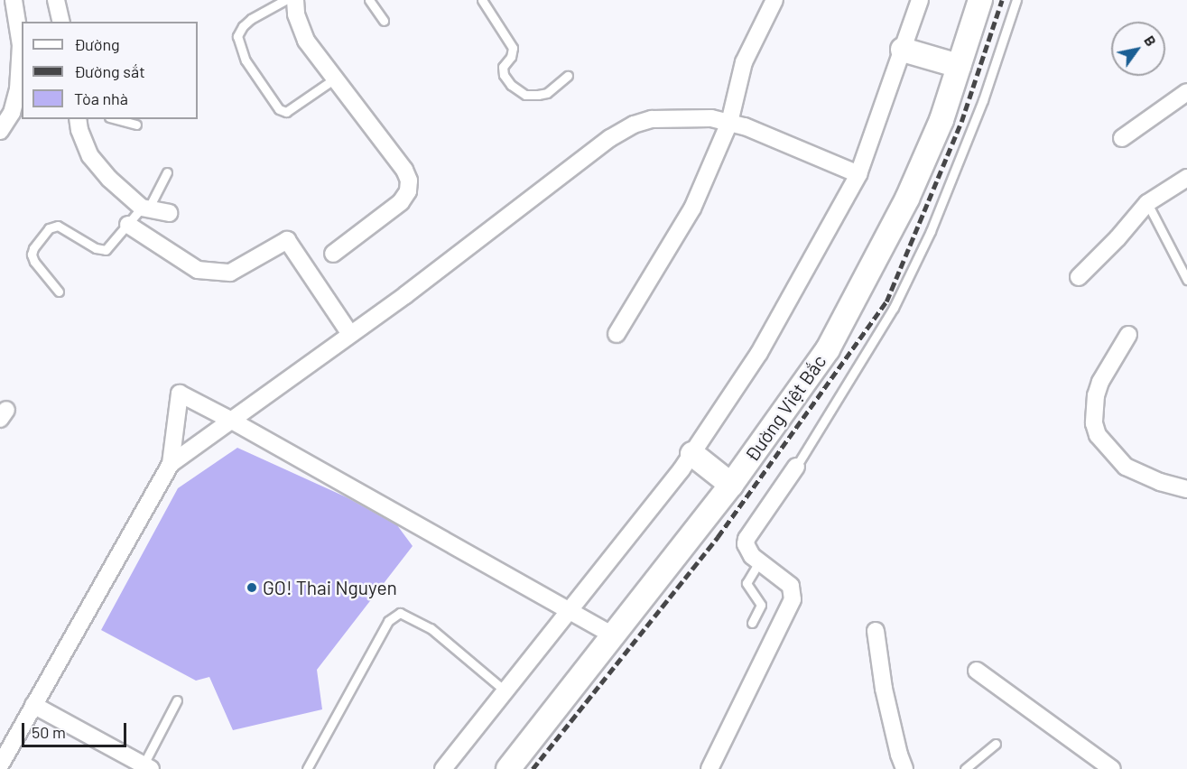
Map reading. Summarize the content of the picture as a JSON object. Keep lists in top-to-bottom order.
{
  "streets": {
    "main road": ["Đường Việt Bắc"]
  },
  "places": ["GO! Thai Nguyen"],
  "legend": ["Đường", "Đường sắt", "Tòa nhà"],
  "scale_bar": "50 m",
  "north": "top right"
}
